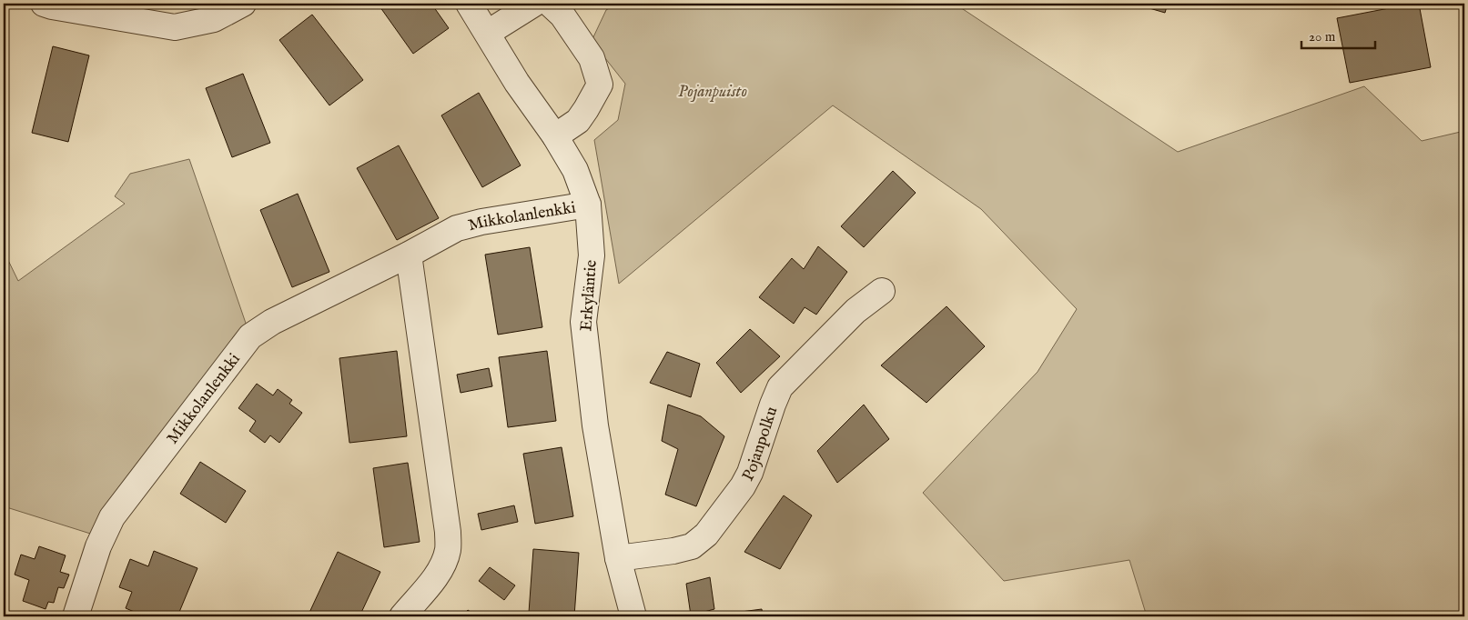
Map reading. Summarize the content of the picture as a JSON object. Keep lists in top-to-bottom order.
{
  "streets": {
    "street": ["Mikkolanlenkki", "Erkyläntie", "Pojanpolku"]
  },
  "crossings": [
    ["Mikkolanlenkki", "Erkyläntie"],
    ["Erkyläntie", "Pojanpolku"]
  ],
  "parks": ["Pojanpuisto"],
  "scale_bar": "20 m"
}
